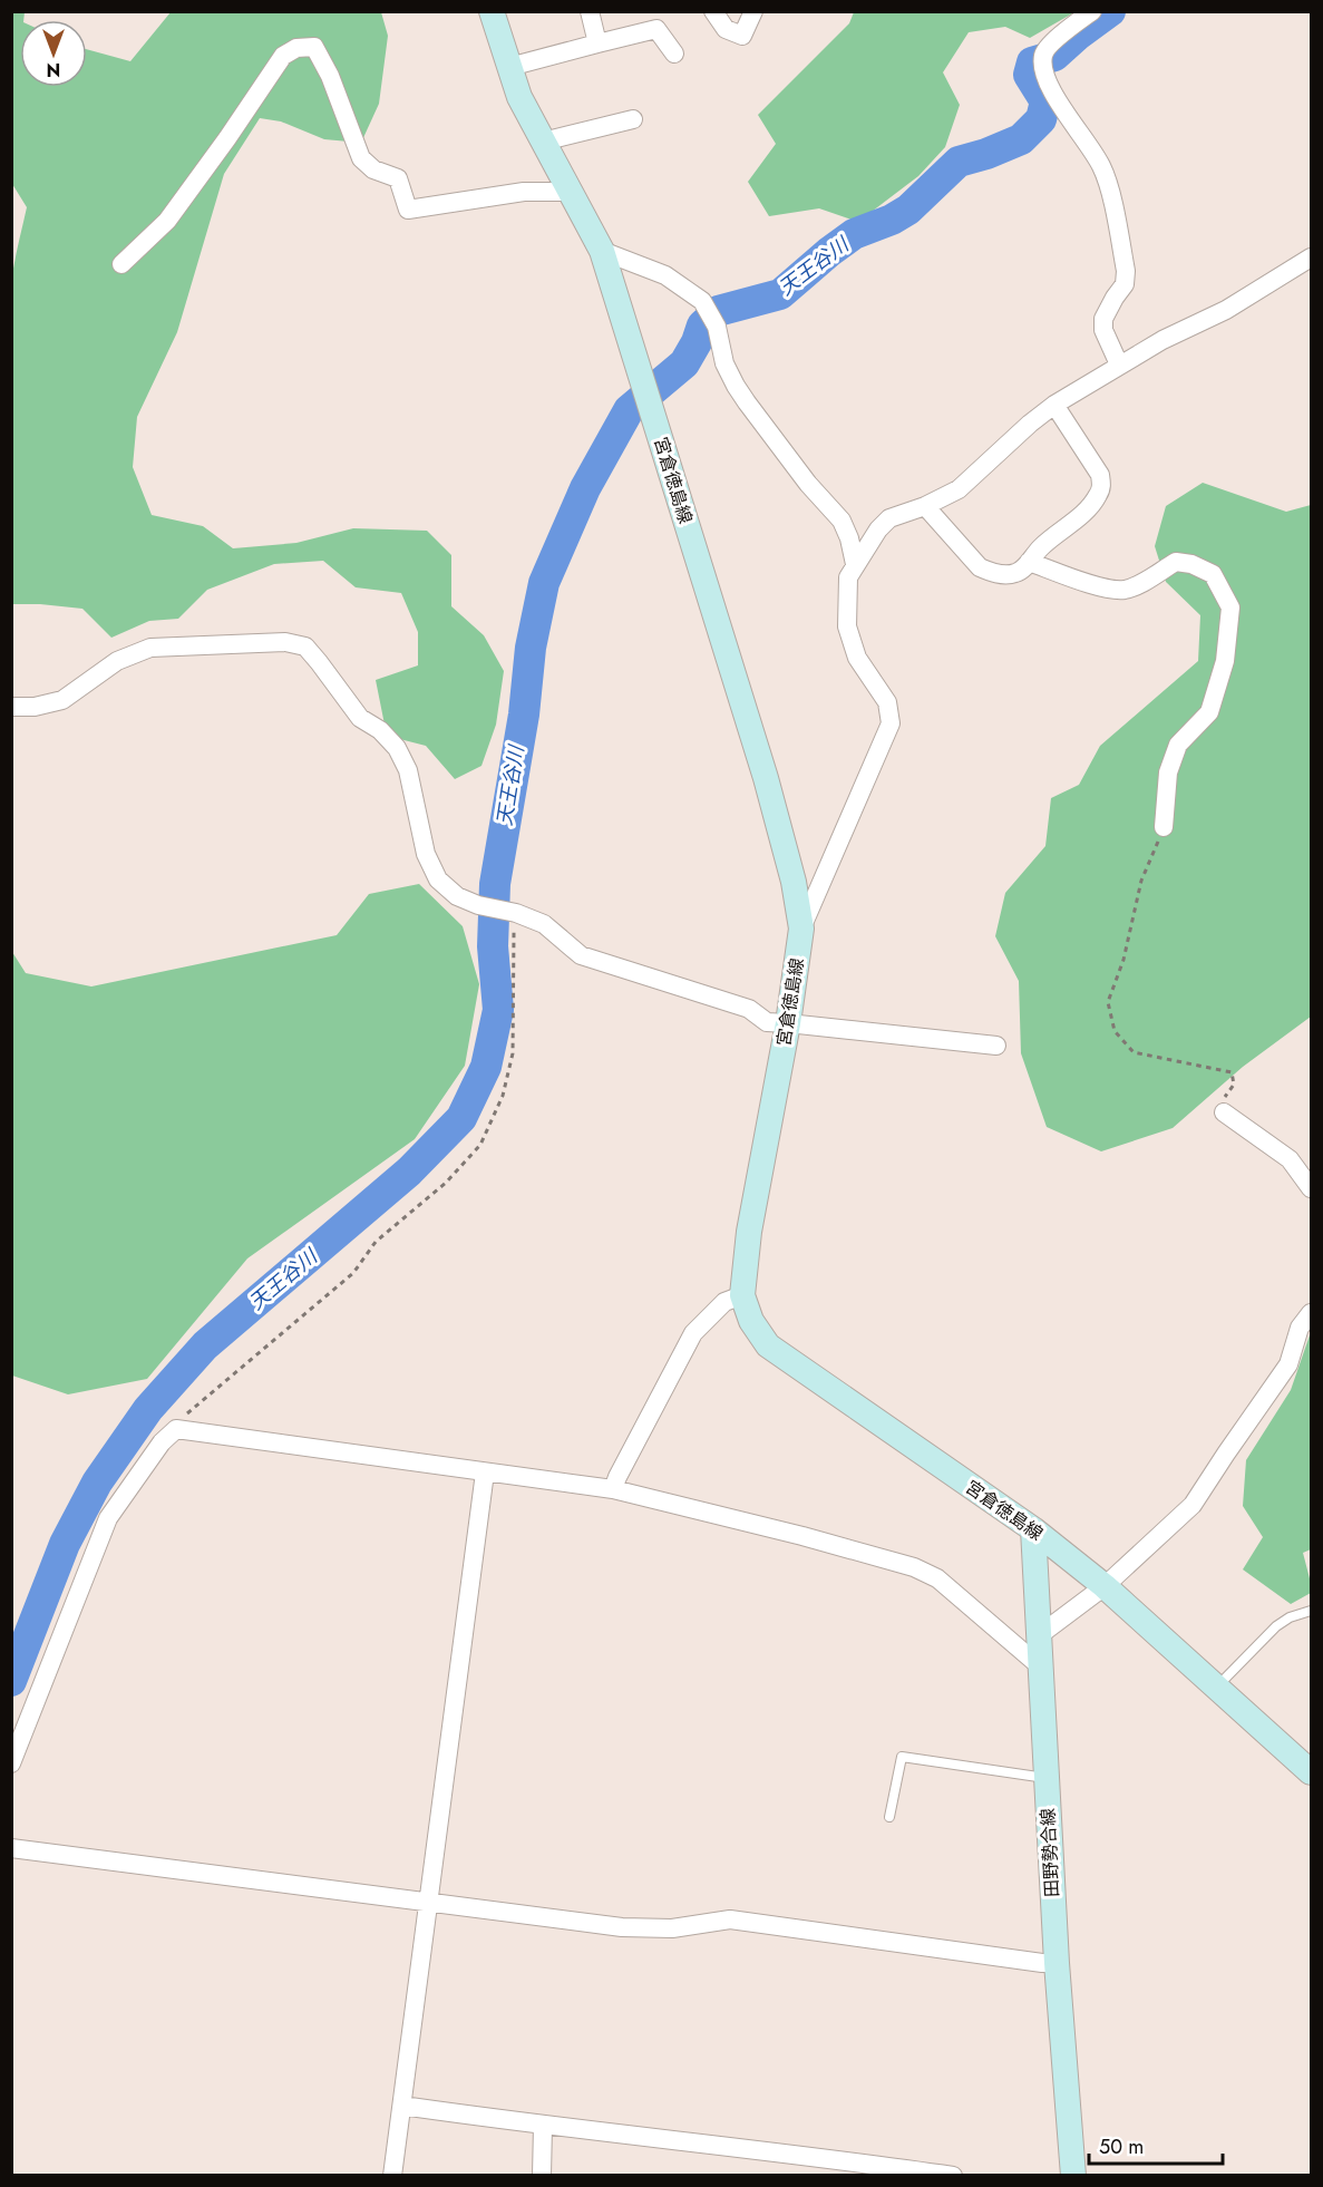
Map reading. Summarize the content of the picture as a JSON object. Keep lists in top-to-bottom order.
{
  "streets": {
    "main road": ["宮倉徳島線", "田野勢合線"]
  },
  "crossings": [
    ["宮倉徳島線", "田野勢合線"]
  ],
  "water": ["天王谷川"],
  "scale_bar": "50 m",
  "north": "bottom"
}
